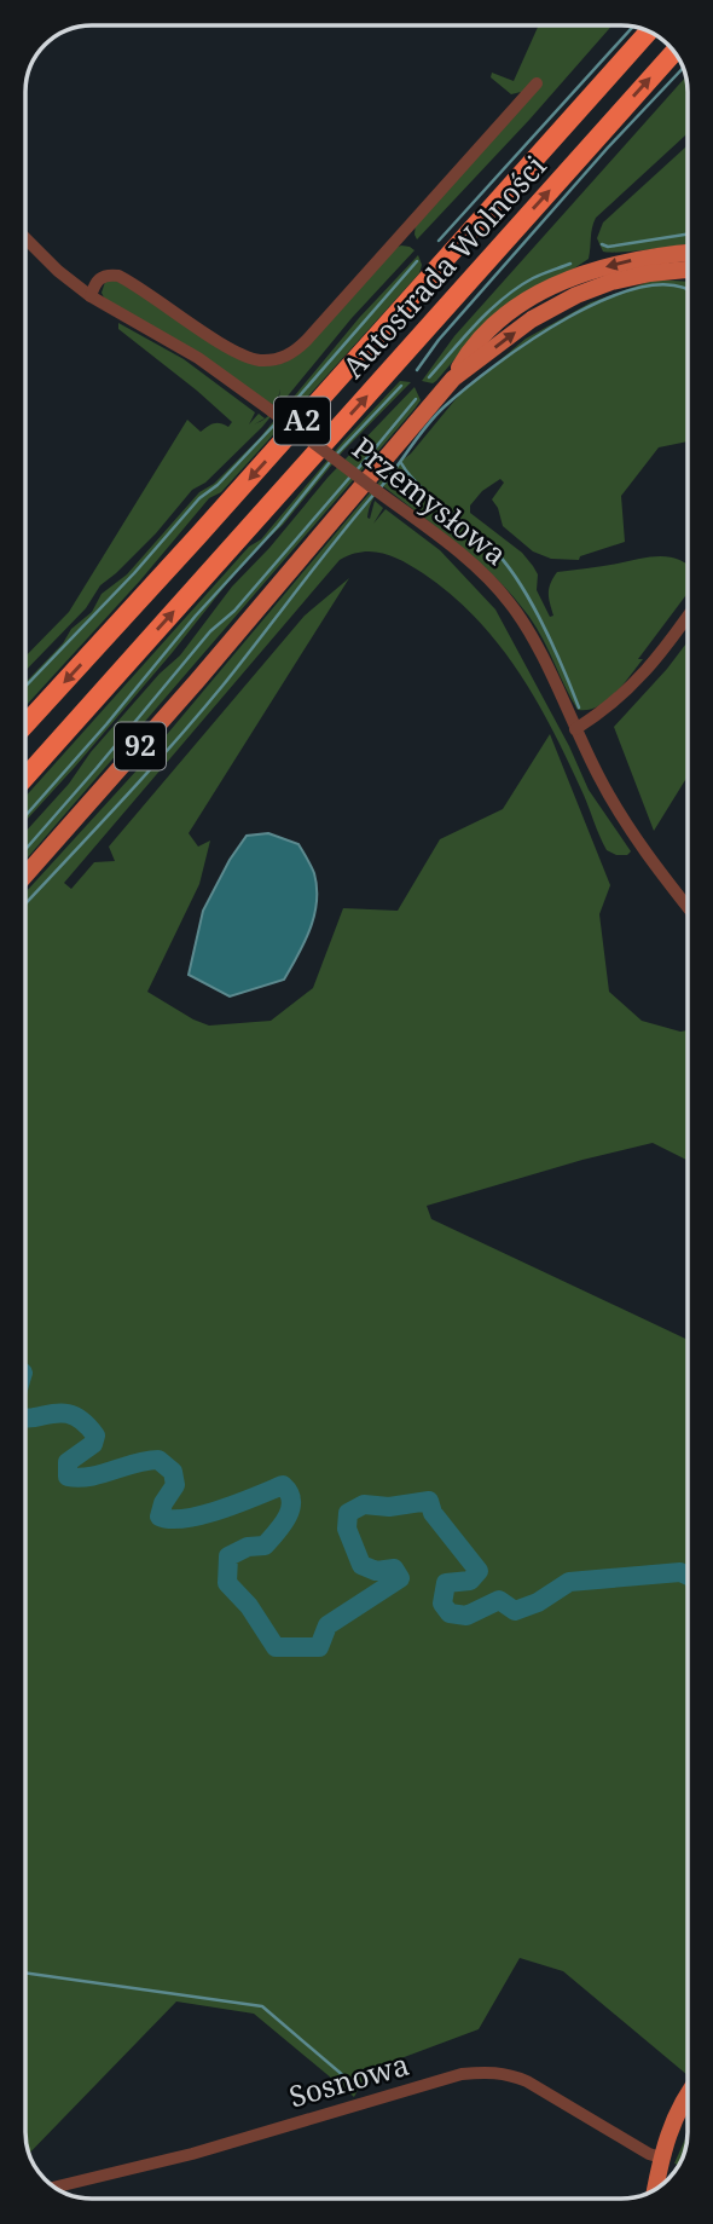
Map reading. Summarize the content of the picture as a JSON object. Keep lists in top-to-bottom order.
{
  "streets": {
    "highway": ["Autostrada Wolności", "A2"],
    "main road": ["92"],
    "street": ["Przemysłowa", "Sosnowa"]
  }
}
